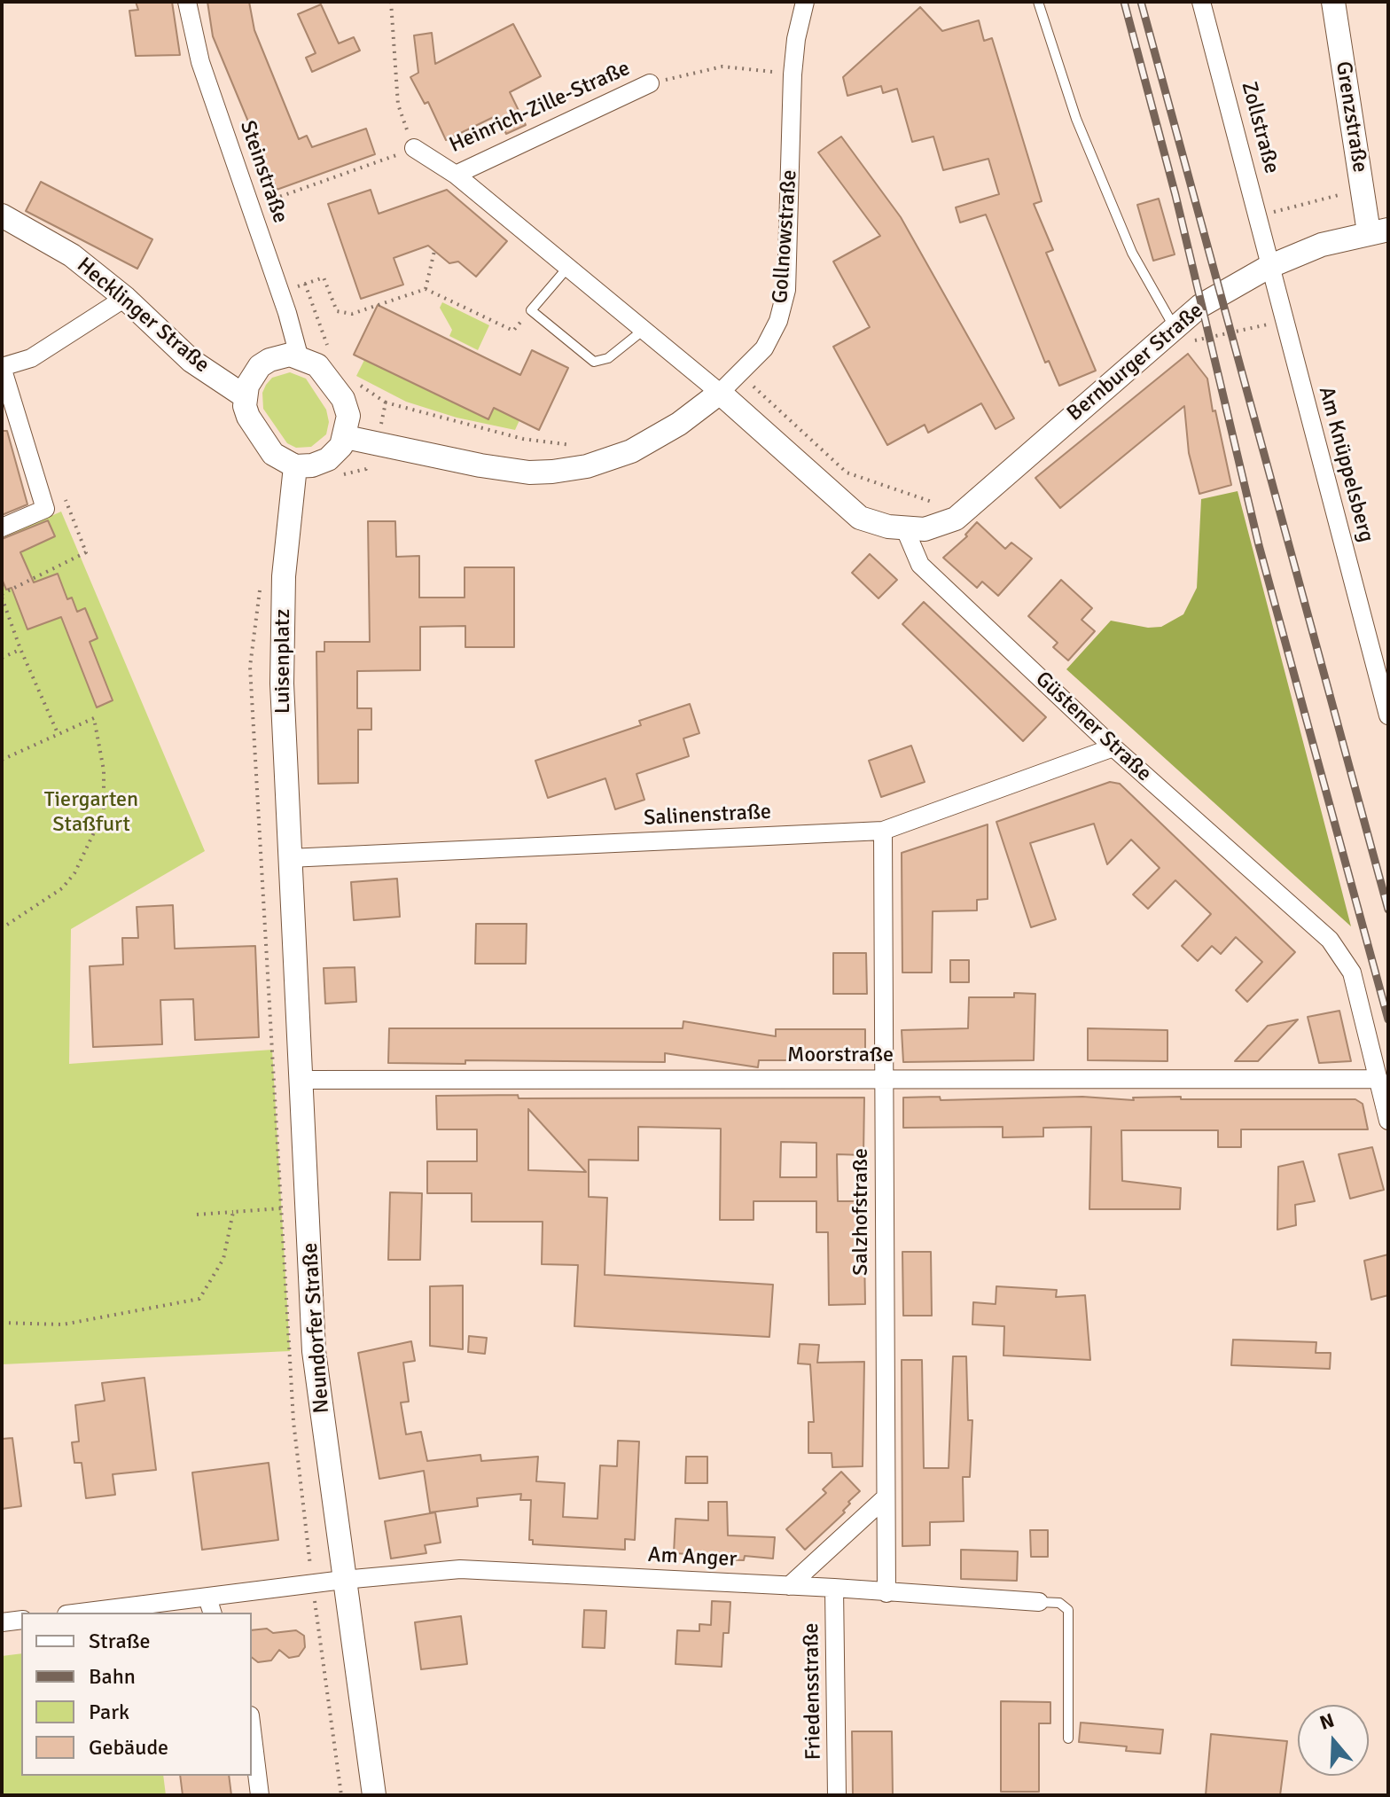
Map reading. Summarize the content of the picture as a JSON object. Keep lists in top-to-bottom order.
{
  "streets": {
    "main road": [
      "Grenzstraße",
      "Gollnowstraße",
      "Hecklinger Straße",
      "Bernburger Straße",
      "Luisenplatz",
      "Neundorfer Straße"
    ],
    "street": [
      "Heinrich-Zille-Straße",
      "Zollstraße",
      "Steinstraße",
      "Am Knüppelsberg",
      "Güstener Straße",
      "Salinenstraße",
      "Moorstraße",
      "Salzhofstraße",
      "Am Anger",
      "Friedensstraße"
    ]
  },
  "crossings": [
    ["Grenzstraße", "Bernburger Straße"],
    ["Zollstraße", "Bernburger Straße"],
    ["Zollstraße", "Am Knüppelsberg"],
    ["Steinstraße", "Gollnowstraße"],
    ["Steinstraße", "Hecklinger Straße"],
    ["Steinstraße", "Luisenplatz"],
    ["Gollnowstraße", "Hecklinger Straße"],
    ["Gollnowstraße", "Luisenplatz"],
    ["Hecklinger Straße", "Luisenplatz"],
    ["Bernburger Straße", "Am Knüppelsberg"],
    ["Bernburger Straße", "Güstener Straße"],
    ["Luisenplatz", "Salinenstraße"],
    ["Luisenplatz", "Neundorfer Straße"],
    ["Güstener Straße", "Salinenstraße"],
    ["Güstener Straße", "Moorstraße"],
    ["Salinenstraße", "Salzhofstraße"],
    ["Salinenstraße", "Neundorfer Straße"],
    ["Moorstraße", "Salzhofstraße"],
    ["Moorstraße", "Neundorfer Straße"],
    ["Salzhofstraße", "Am Anger"],
    ["Neundorfer Straße", "Am Anger"],
    ["Am Anger", "Friedensstraße"]
  ],
  "parks": ["Tiergarten Staßfurt"],
  "legend": [
    "Straße",
    "Bahn",
    "Park",
    "Gebäude"
  ],
  "north": "top"
}
